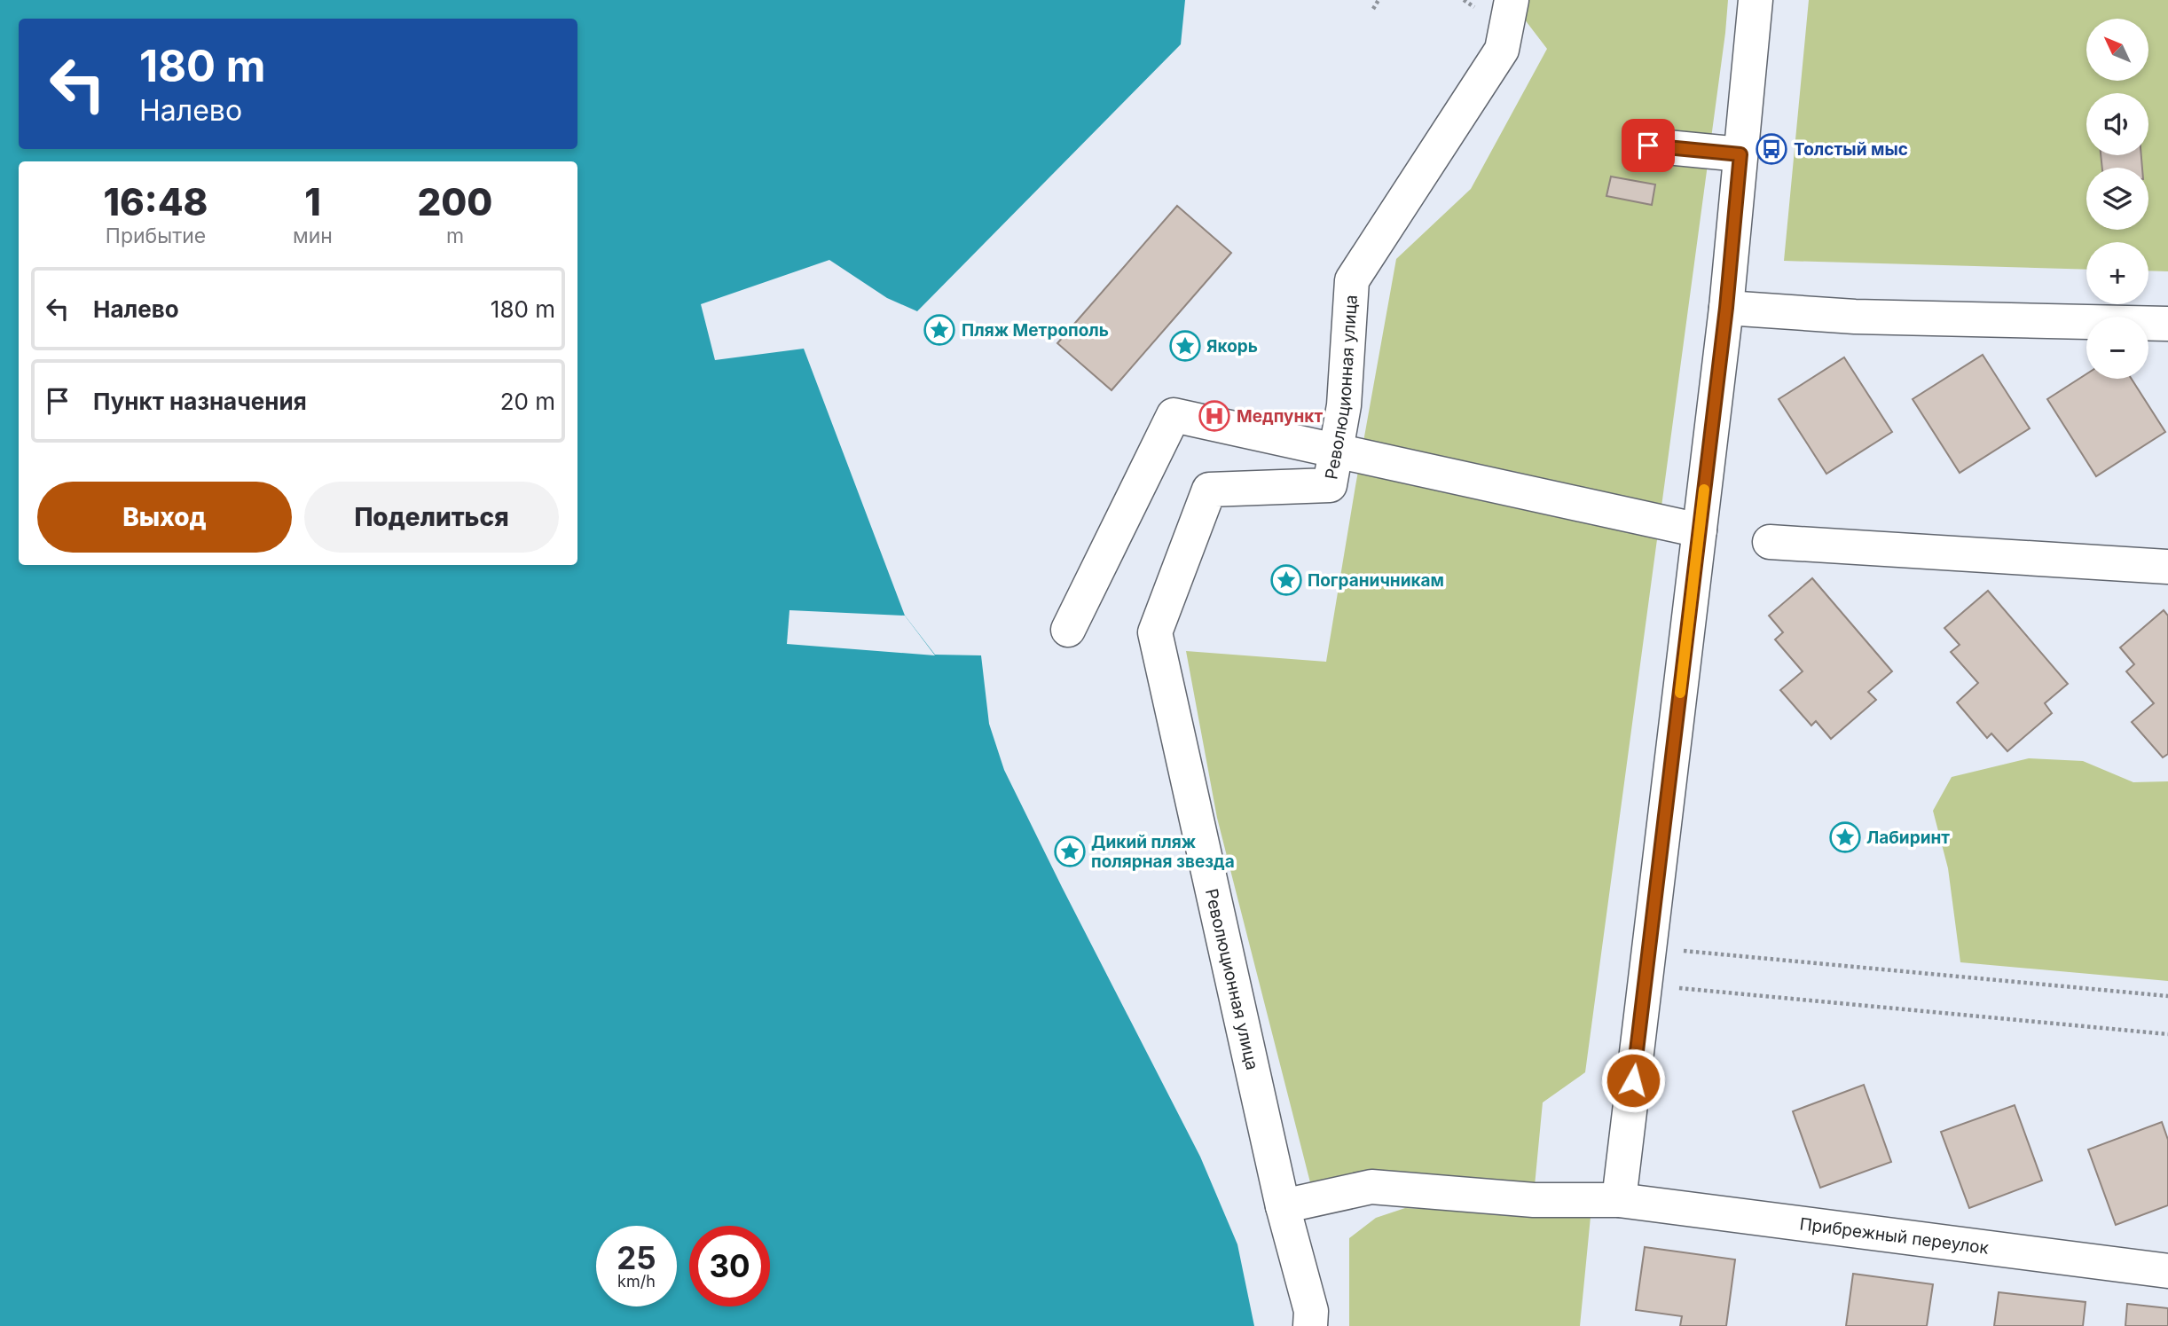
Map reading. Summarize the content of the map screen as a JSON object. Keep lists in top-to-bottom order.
{
  "streets": {
    "street": ["Революционная улица", "Прибрежный переулок"]
  },
  "crossings": [
    ["Революционная улица", "Прибрежный переулок"]
  ],
  "places": {
    "bus stop": ["Толстый мыс"],
    "place": [
      "Пляж Метрополь",
      "Якорь",
      "Пограничникам",
      "Лабиринт",
      "Дикий пляж полярная звезда"
    ],
    "hospital": ["Медпункт"]
  },
  "north": "top left",
  "page": {
    "map_buttons": ["+", "−"],
    "turn": ["180 m", "Налево"],
    "eta": [
      "16:48",
      "Прибытие",
      "1",
      "мин",
      "200",
      "m"
    ],
    "list": [
      {
        "name": "Налево",
        "value": "180 m"
      },
      {
        "name": "Пункт назначения",
        "value": "20 m"
      }
    ],
    "buttons": ["Выход", "Поделиться"],
    "speed": "25 km/h",
    "limit": "30"
  }
}
